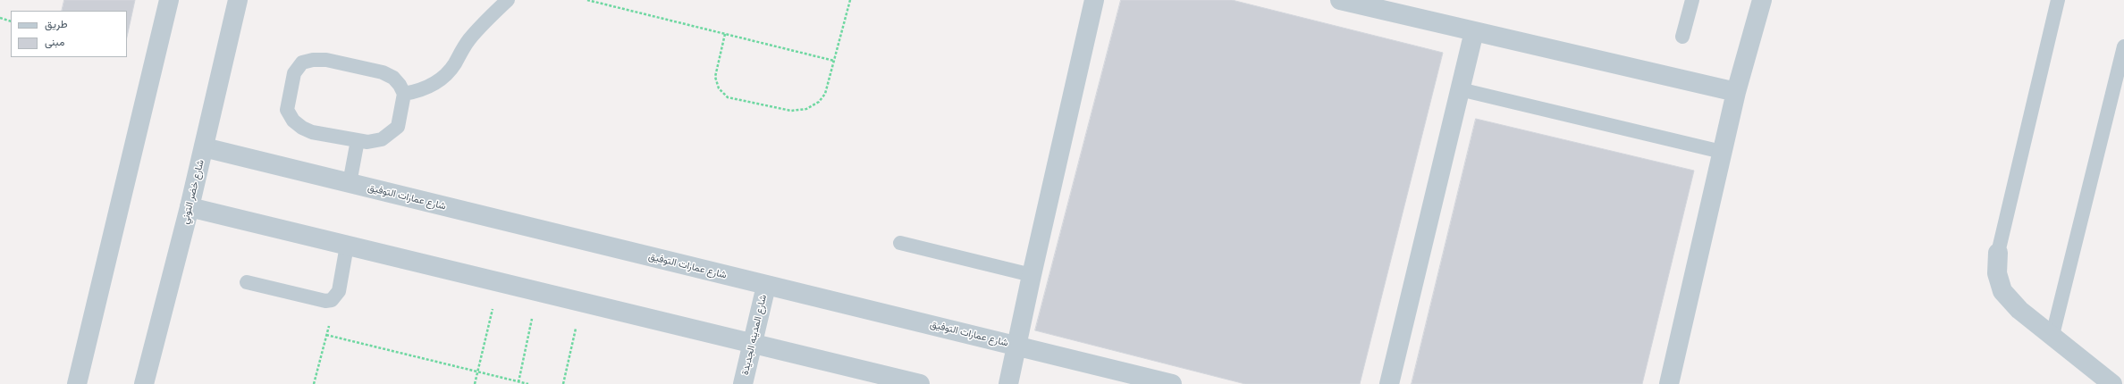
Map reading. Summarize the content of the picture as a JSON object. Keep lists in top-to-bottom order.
{
  "streets": {
    "street": ["شارع خضر التوني", "شارع عمارات التوفيق", "شارع المدينه الجديدة"]
  },
  "crossings": [
    ["شارع خضر التوني", "شارع عمارات التوفيق"],
    ["شارع عمارات التوفيق", "شارع المدينه الجديدة"]
  ],
  "legend": ["طريق", "مبنى"]
}
